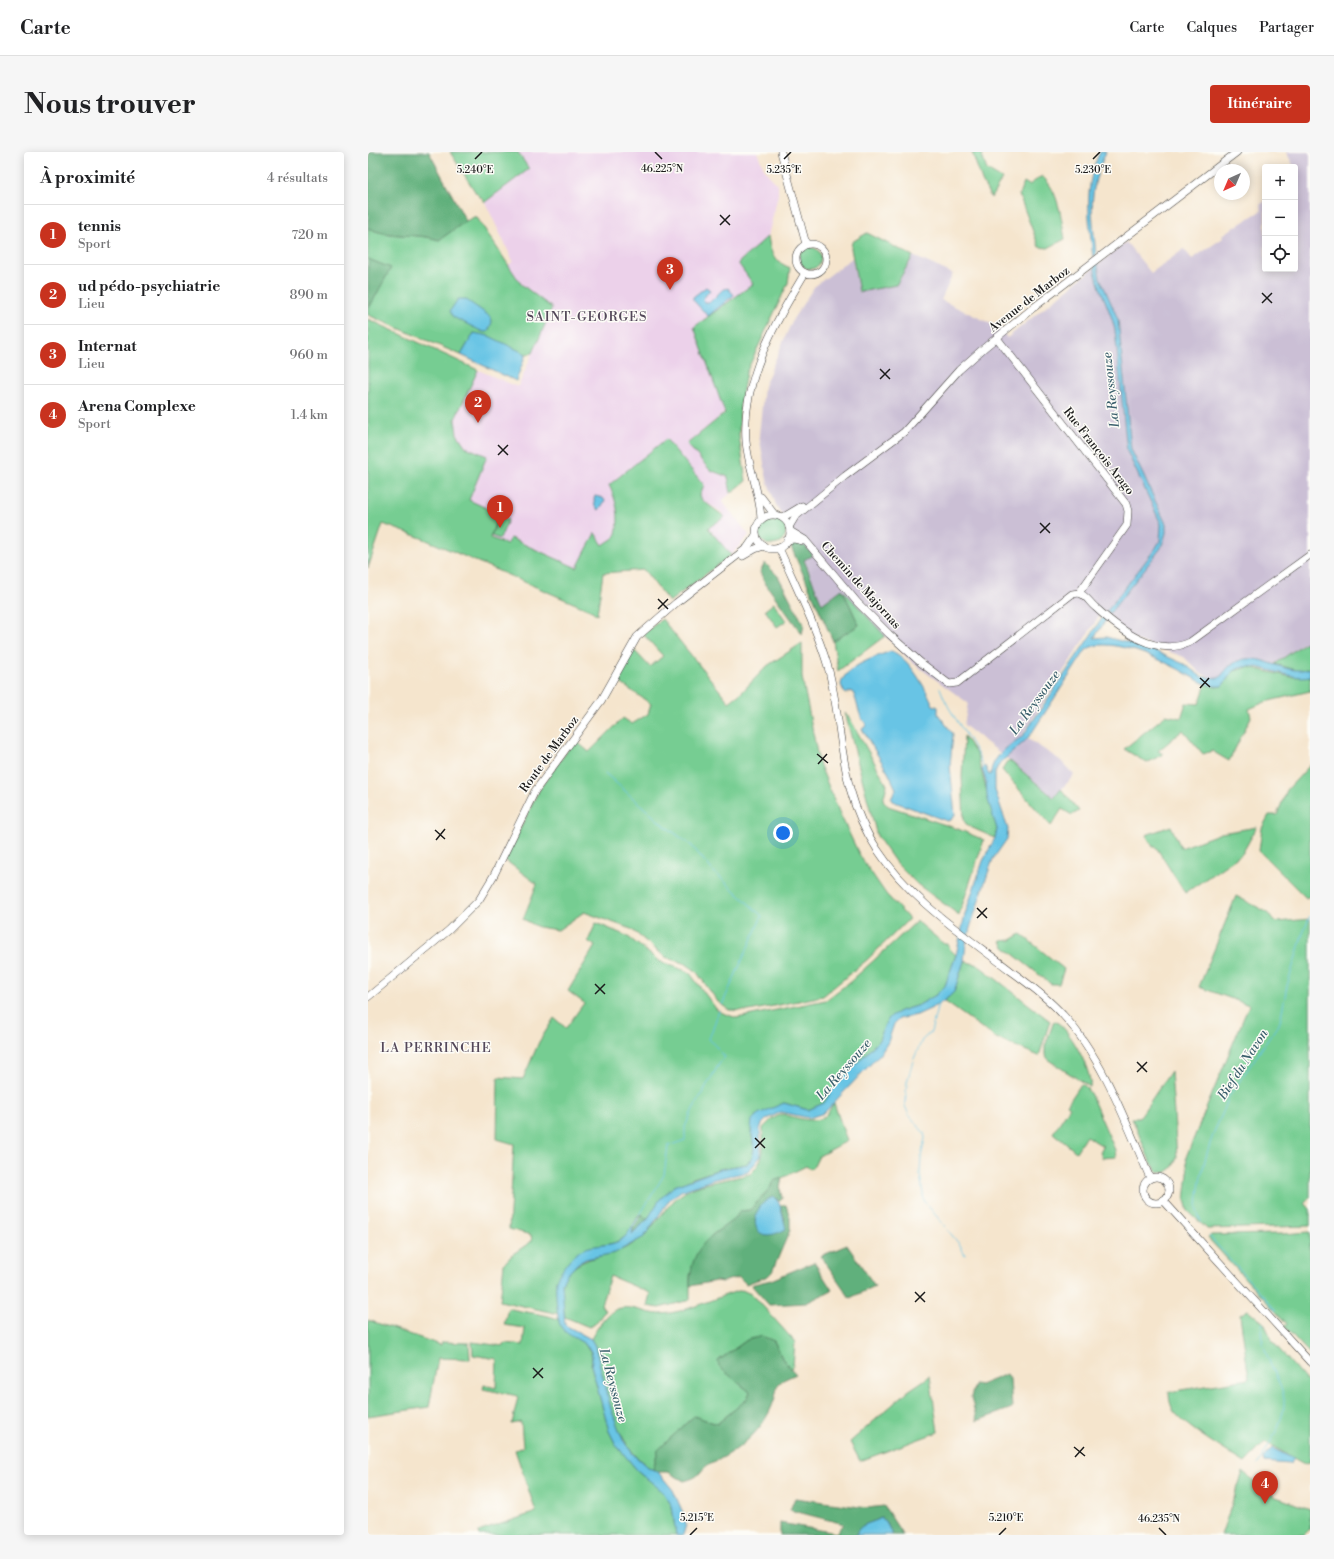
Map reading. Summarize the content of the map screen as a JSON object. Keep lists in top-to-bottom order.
{
  "streets": {
    "main road": [
      "Avenue de Marboz",
      "Rue François Arago",
      "Chemin de Majornas",
      "Route de Marboz"
    ]
  },
  "crossings": [
    ["Avenue de Marboz", "Rue François Arago"],
    ["Avenue de Marboz", "Chemin de Majornas"],
    ["Avenue de Marboz", "Route de Marboz"],
    ["Rue François Arago", "Chemin de Majornas"],
    ["Chemin de Majornas", "Route de Marboz"]
  ],
  "districts": ["SAINT-GEORGES", "LA PERRINCHE"],
  "water": ["La Reyssouze", "Bief du Navon"],
  "north": "bottom left",
  "page": {
    "header": "Carte",
    "nav": ["Carte", "Calques", "Partager"],
    "buttons": "Itinéraire",
    "title": "Nous trouver",
    "heading": ["À proximité", "4 résultats"],
    "map_buttons": ["+", "−"],
    "list": [
      {
        "mark": "1",
        "name": "tennis",
        "note": "Sport",
        "value": "720 m"
      },
      {
        "mark": "2",
        "name": "ud pédo-psychiatrie",
        "note": "Lieu",
        "value": "890 m"
      },
      {
        "mark": "3",
        "name": "Internat",
        "note": "Lieu",
        "value": "960 m"
      },
      {
        "mark": "4",
        "name": "Arena Complexe",
        "note": "Sport",
        "value": "1.4 km"
      }
    ],
    "pins": [
      "3",
      "2",
      "1",
      "4"
    ]
  },
  "coordinates": [
    "46.225°N",
    "5.240°E",
    "5.235°E",
    "5.230°E",
    "5.215°E",
    "5.210°E",
    "46.235°N"
  ]
}
